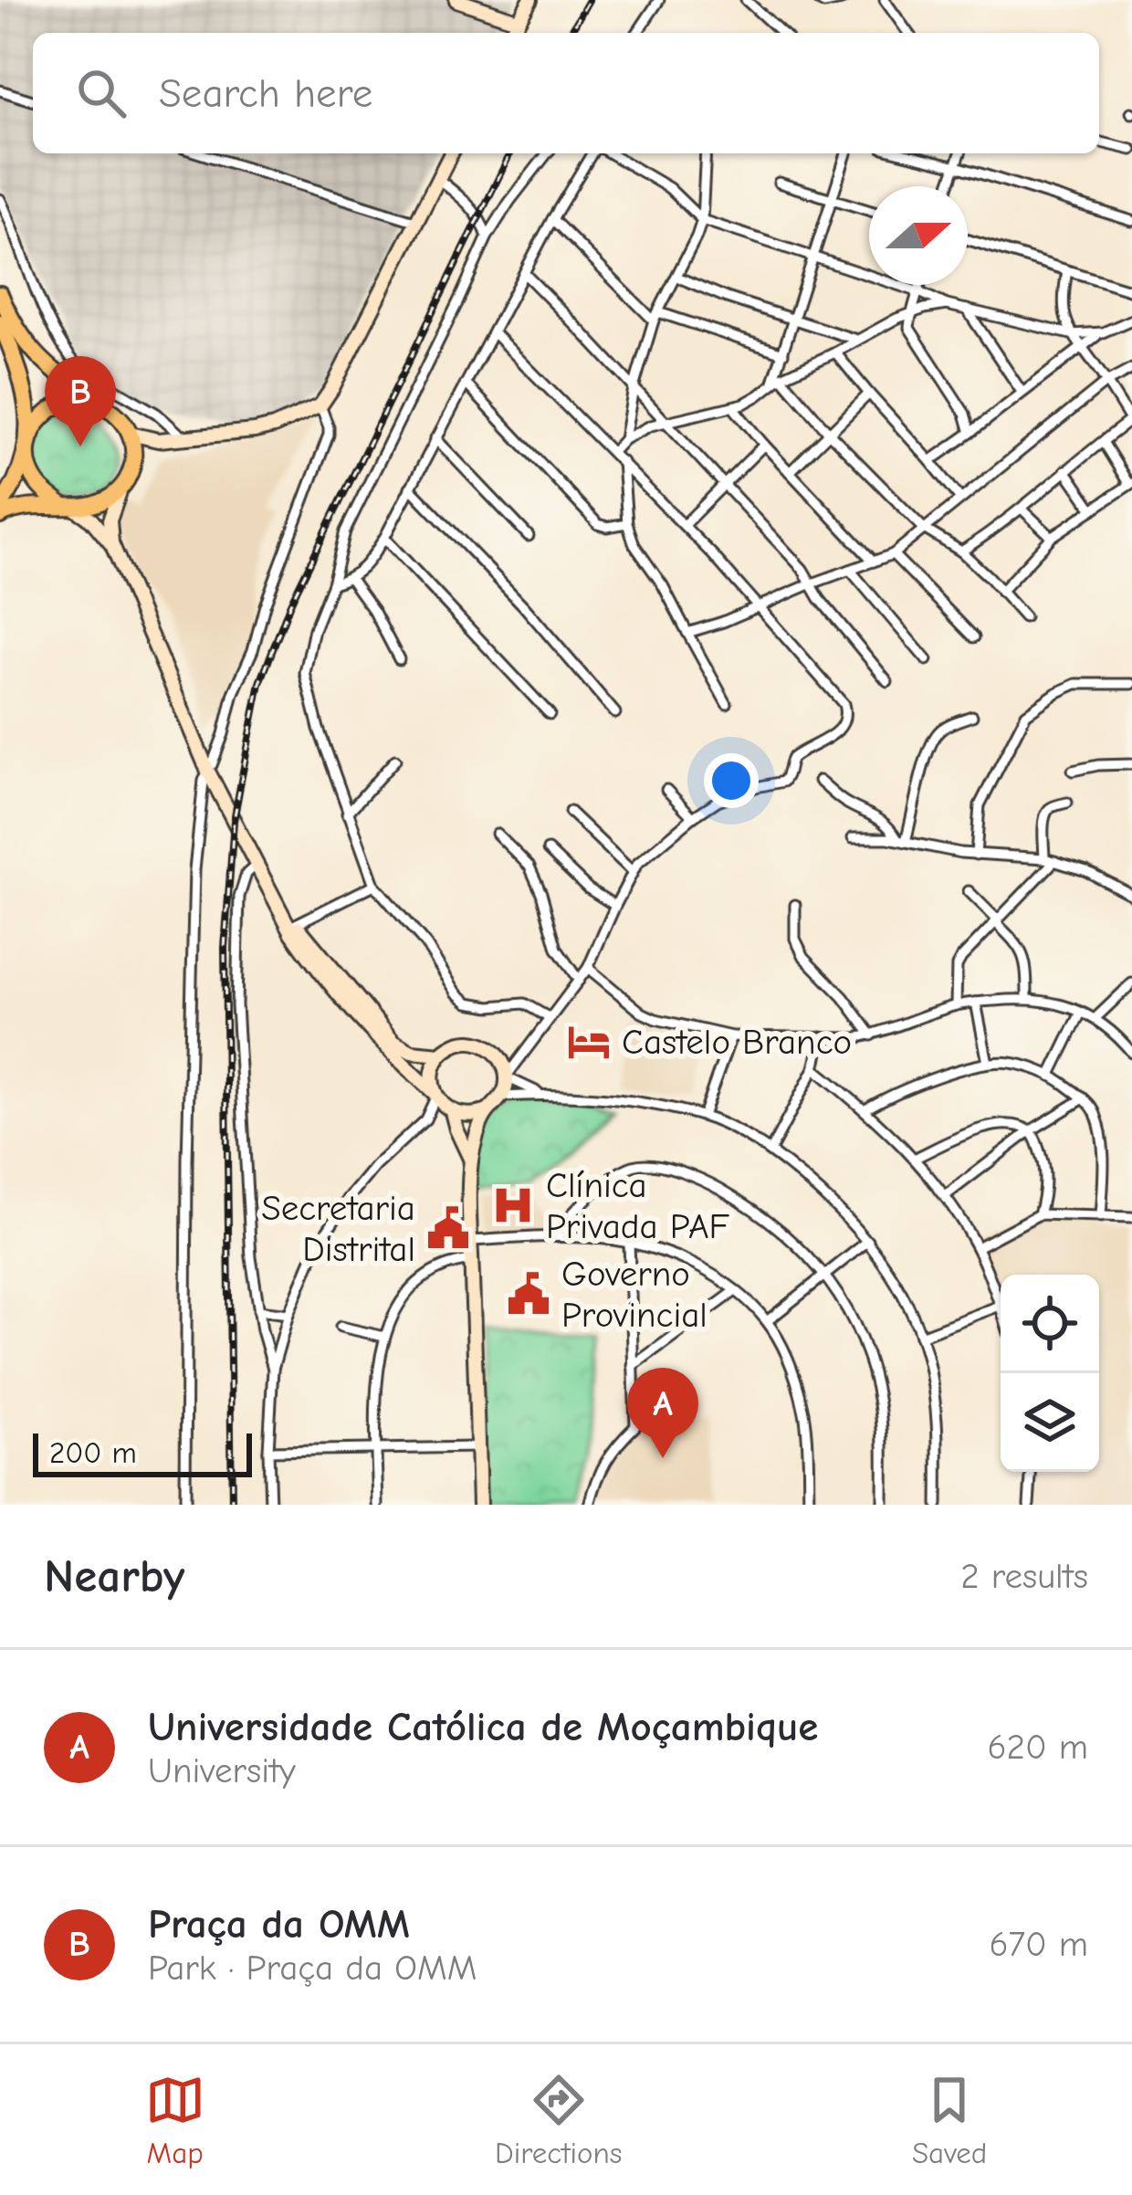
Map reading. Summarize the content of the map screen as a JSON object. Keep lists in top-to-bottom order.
{
  "places": {
    "hotel": ["Castelo Branco"],
    "hospital": ["Clínica Privada PAF"],
    "public building": ["Secretaria Distrital", "Governo Provincial"]
  },
  "scale_bar": "200 m",
  "north": "right",
  "page": {
    "search": "Search here",
    "pins": ["B", "A"],
    "scale": "200 m",
    "heading": ["Nearby", "2 results"],
    "list": [
      {
        "mark": "A",
        "name": "Universidade Católica de Moçambique",
        "note": "University",
        "value": "620 m"
      },
      {
        "mark": "B",
        "name": "Praça da OMM",
        "note": "Park · Praça da OMM",
        "value": "670 m"
      }
    ],
    "nav": ["Map", "Directions", "Saved"]
  }
}
